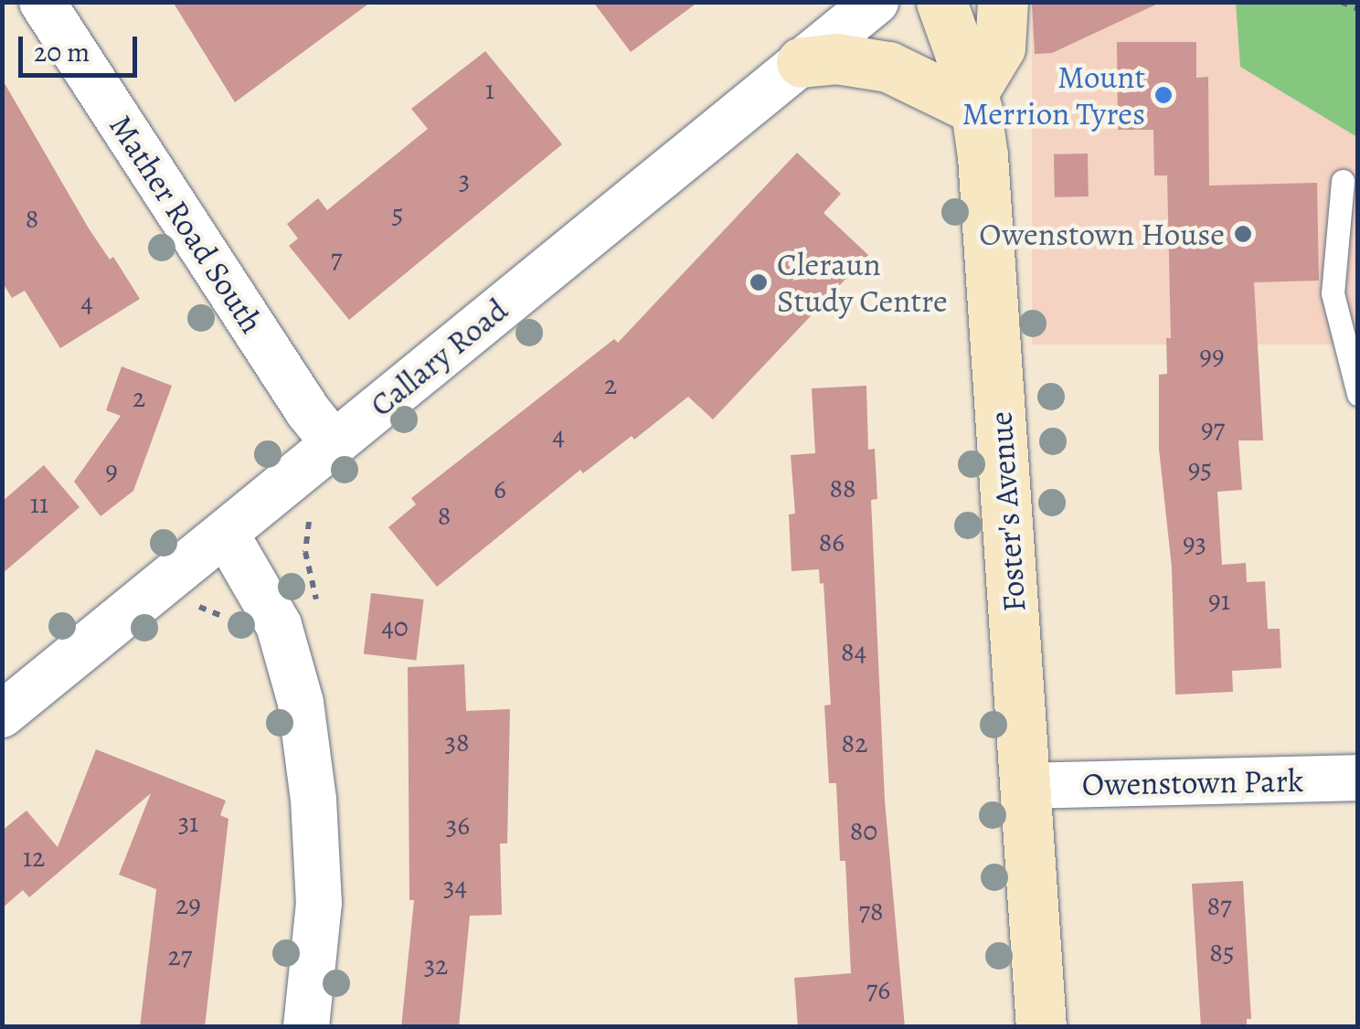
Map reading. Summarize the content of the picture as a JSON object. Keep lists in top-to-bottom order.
{
  "streets": {
    "main road": ["Foster's Avenue"],
    "street": ["Mather Road South", "Callary Road", "Owenstown Park"]
  },
  "crossings": [
    ["Mather Road South", "Callary Road"],
    ["Foster's Avenue", "Owenstown Park"]
  ],
  "places": ["Mount Merrion Tyres", "Owenstown House", "Cleraun Study Centre"],
  "house_numbers": [
    "1",
    "3",
    "5",
    "8",
    "7",
    "4",
    "99",
    "2",
    "2",
    "97",
    "4",
    "95",
    "9",
    "88",
    "6",
    "11",
    "8",
    "86",
    "93",
    "91",
    "40",
    "84",
    "38",
    "82",
    "31",
    "36",
    "80",
    "12",
    "34",
    "29",
    "87",
    "78",
    "85",
    "27",
    "32",
    "76"
  ],
  "scale_bar": "20 m"
}
